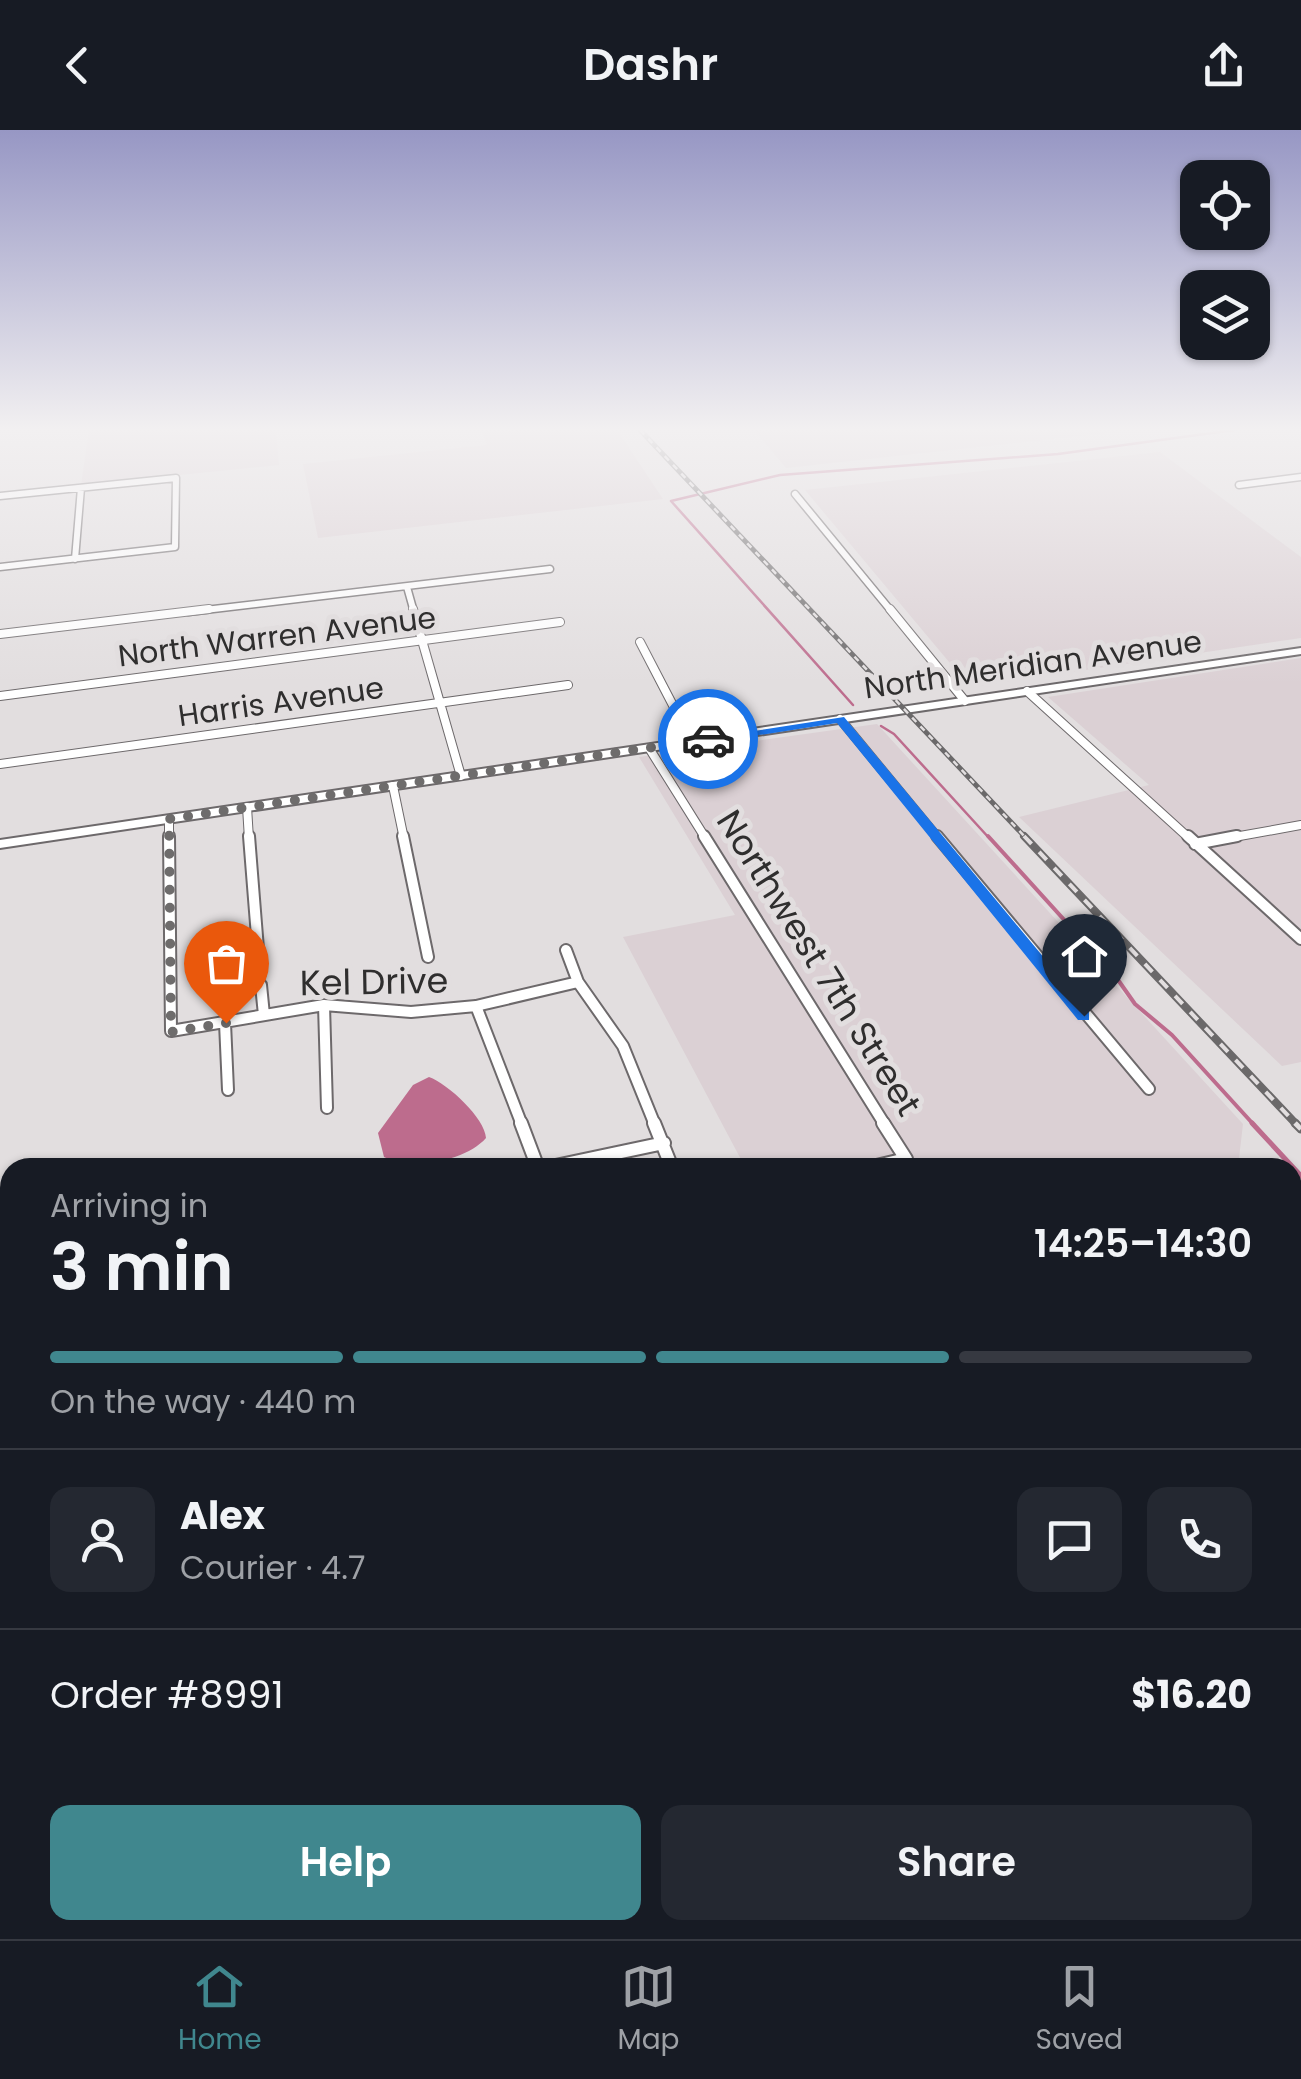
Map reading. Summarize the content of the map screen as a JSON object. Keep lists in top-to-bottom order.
{
  "streets": {
    "main road": ["North Meridian Avenue"],
    "street": [
      "North Warren Avenue",
      "Harris Avenue",
      "Northwest 7th Street",
      "Kel Drive"
    ]
  },
  "crossings": [
    ["North Meridian Avenue", "Northwest 7th Street"],
    ["North Meridian Avenue", "Kel Drive"]
  ],
  "page": {
    "header": "Dashr",
    "heading": ["3 min", "Arriving in", "14:25–14:30"],
    "panel": [
      "Alex",
      "Courier · 4.7",
      "Order #8991",
      "$16.20"
    ],
    "bar": "On the way · 440 m",
    "buttons": ["Help", "Share"],
    "tabs": ["Home", "Map", "Saved"]
  }
}
